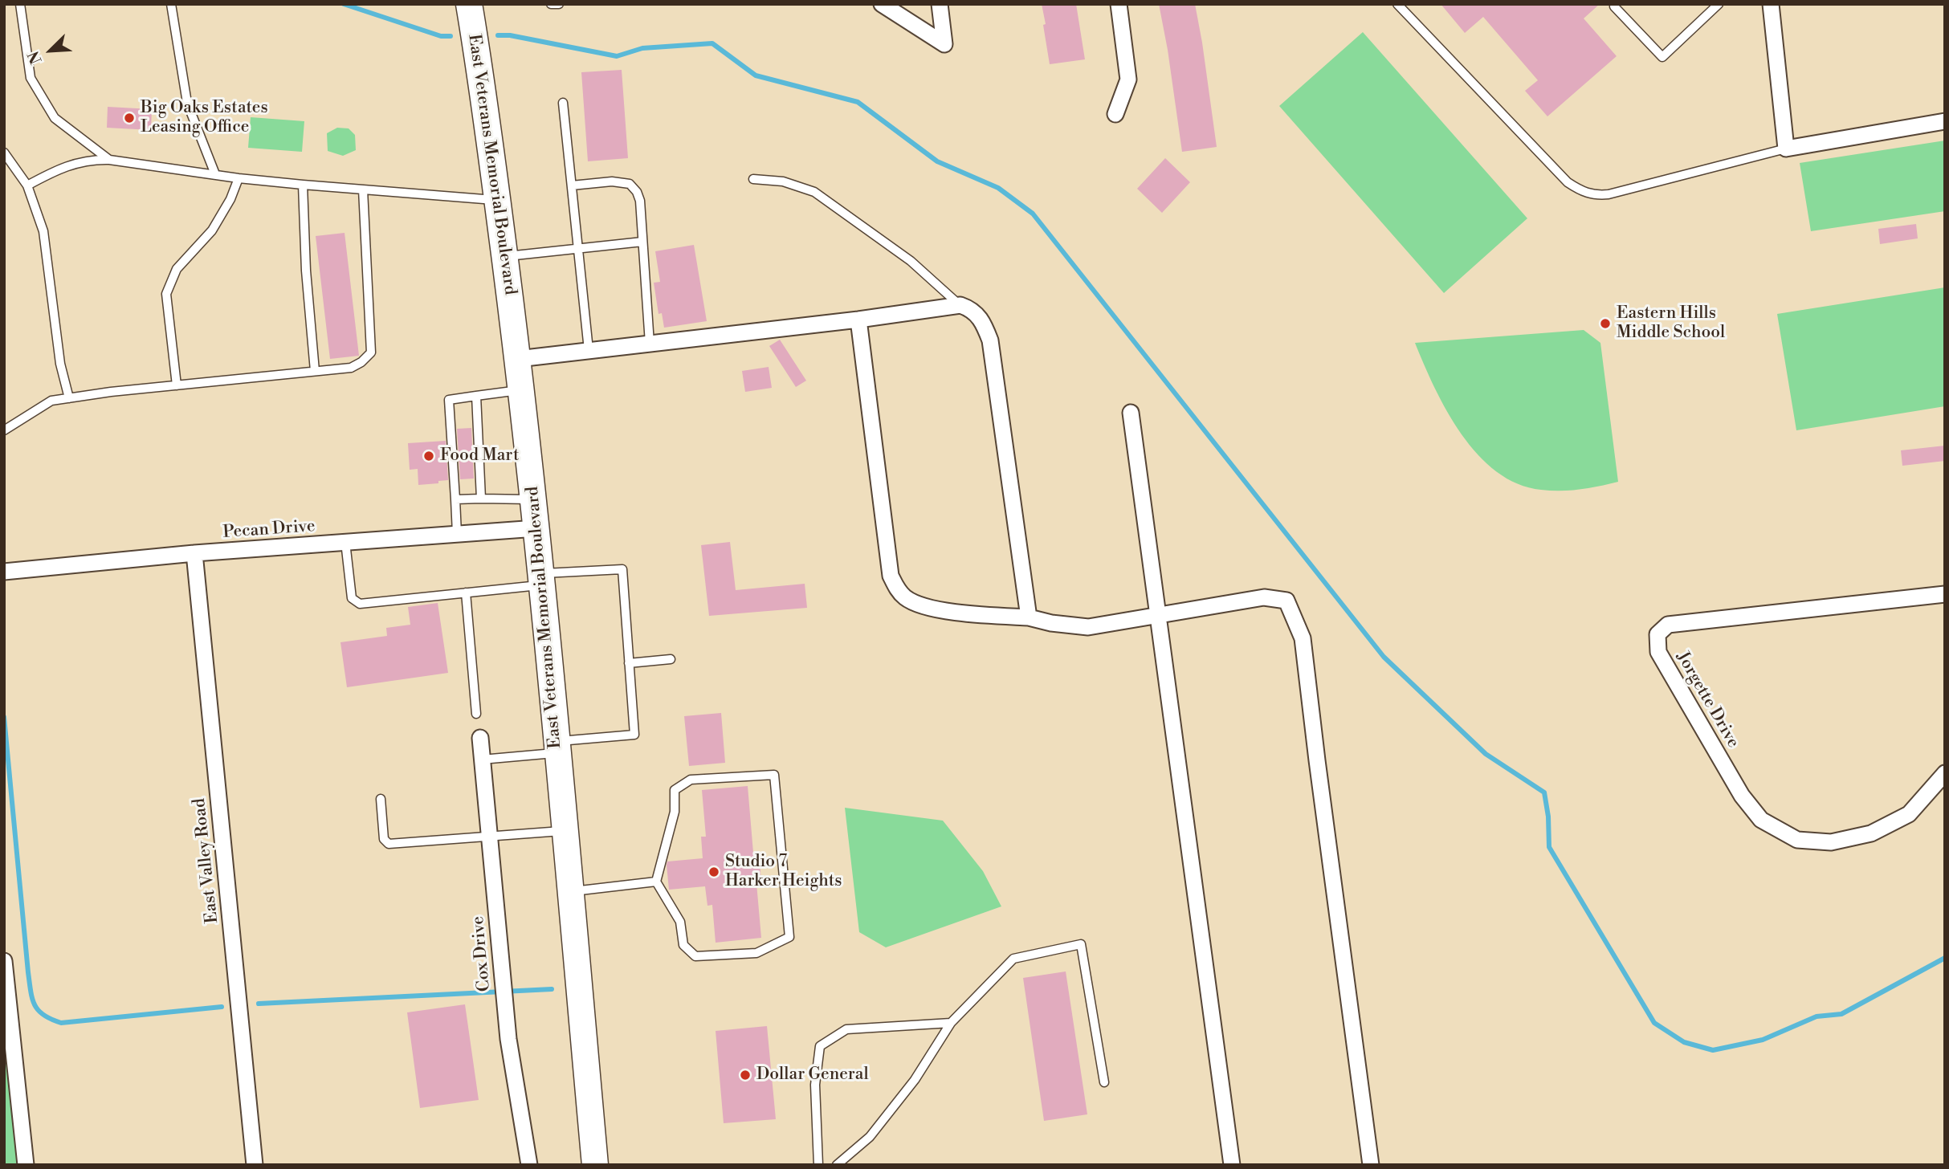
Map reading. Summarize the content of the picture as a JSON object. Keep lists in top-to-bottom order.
{
  "streets": {
    "main road": ["East Veterans Memorial Boulevard"],
    "street": [
      "Pecan Drive",
      "Jorgette Drive",
      "East Valley Road",
      "Cox Drive"
    ]
  },
  "crossings": [
    ["East Veterans Memorial Boulevard", "Pecan Drive"],
    ["Pecan Drive", "East Valley Road"]
  ],
  "places": [
    "Big Oaks Estates Leasing Office",
    "Eastern Hills Middle School",
    "Food Mart",
    "Studio 7 Harker Heights",
    "Dollar General"
  ],
  "north": "bottom left"
}
